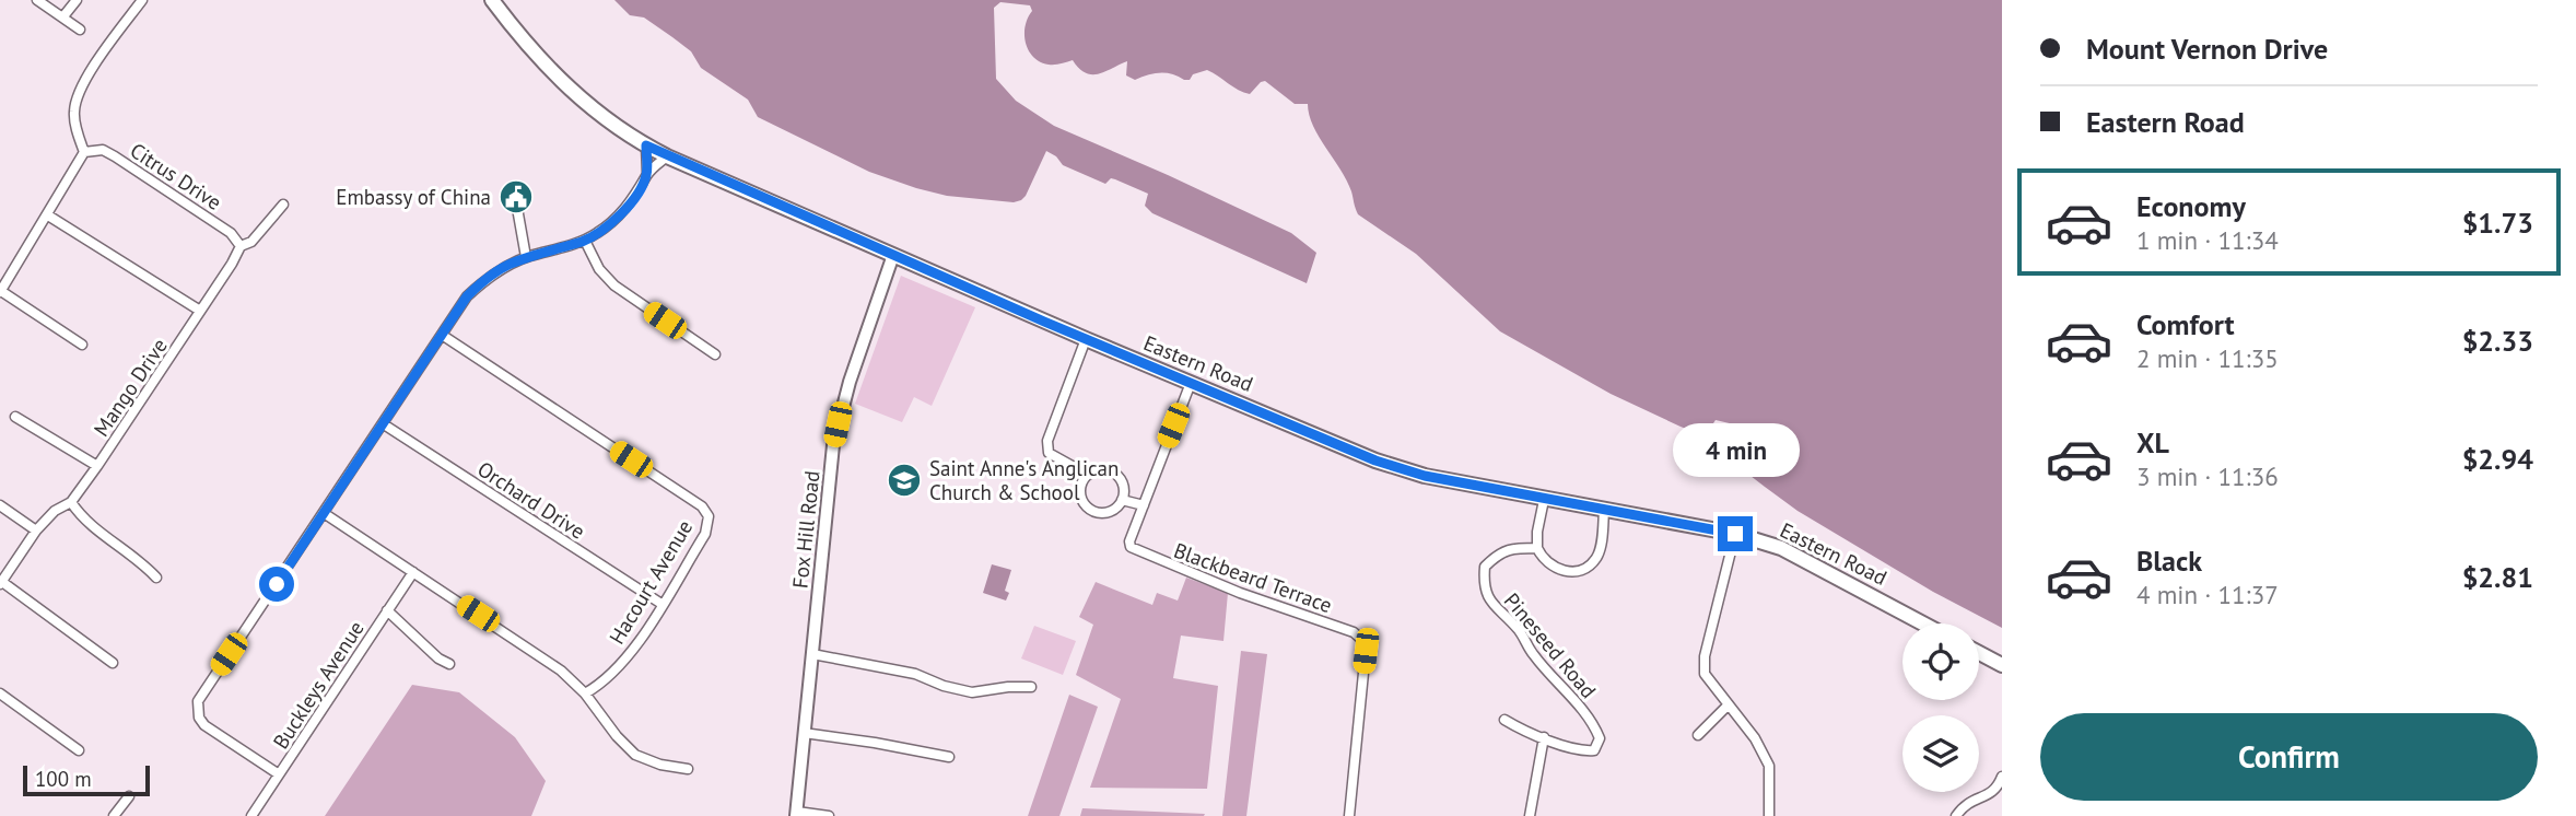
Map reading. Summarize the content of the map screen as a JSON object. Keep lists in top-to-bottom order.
{
  "streets": {
    "highway": ["Eastern Road"],
    "main road": ["Fox Hill Road"],
    "street": [
      "Citrus Drive",
      "Mango Drive",
      "Orchard Drive",
      "Blackbeard Terrace",
      "Hacourt Avenue",
      "Pineseed Road",
      "Buckleys Avenue"
    ]
  },
  "crossings": [
    ["Citrus Drive", "Mango Drive"],
    ["Eastern Road", "Fox Hill Road"],
    ["Eastern Road", "Blackbeard Terrace"],
    ["Eastern Road", "Pineseed Road"],
    ["Orchard Drive", "Hacourt Avenue"]
  ],
  "places": {
    "public building": ["Embassy of China"],
    "school or university": ["Saint Anne's Anglican Church & School"]
  },
  "scale_bar": "100 m",
  "page": {
    "banner": ["Mount Vernon Drive", "Eastern Road"],
    "list": [
      {
        "name": "Economy",
        "note": "1 min · 11:34",
        "value": "$1.73"
      },
      {
        "name": "Comfort",
        "note": "2 min · 11:35",
        "value": "$2.33"
      },
      {
        "name": "XL",
        "note": "3 min · 11:36",
        "value": "$2.94"
      },
      {
        "name": "Black",
        "note": "4 min · 11:37",
        "value": "$2.81"
      }
    ],
    "bubble": "4 min",
    "buttons": "Confirm",
    "scale": "100 m"
  }
}
